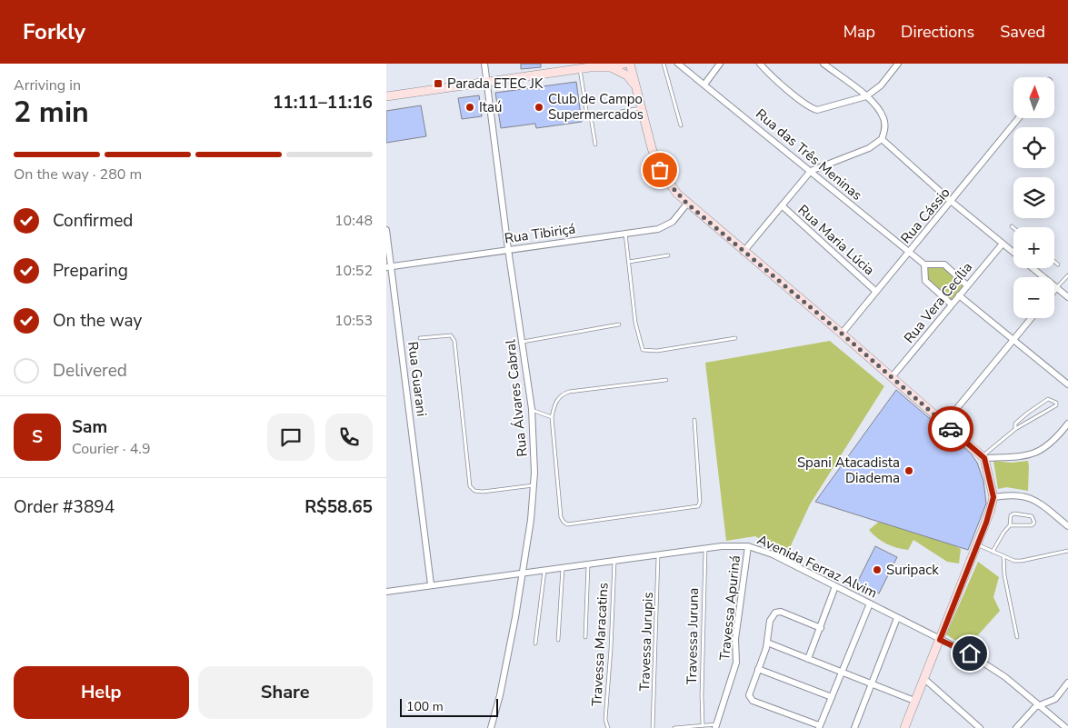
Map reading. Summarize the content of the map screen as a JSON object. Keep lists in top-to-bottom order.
{
  "streets": {
    "street": [
      "Rua das Três Meninas",
      "Rua Cássio",
      "Rua Tibiriçá",
      "Rua Maria Lúcia",
      "Rua Vera Cecília",
      "Rua Guarani",
      "Rua Álvares Cabral",
      "Avenida Ferraz Alvim",
      "Travessa Apuriná"
    ],
    "lane": ["Travessa Juruna", "Travessa Jurupis", "Travessa Maracatins"]
  },
  "crossings": [
    ["Rua das Três Meninas", "Rua Cássio"],
    ["Rua Cássio", "Rua Maria Lúcia"],
    ["Rua Tibiriçá", "Rua Guarani"],
    ["Rua Tibiriçá", "Rua Álvares Cabral"],
    ["Rua Guarani", "Avenida Ferraz Alvim"],
    ["Rua Álvares Cabral", "Avenida Ferraz Alvim"],
    ["Avenida Ferraz Alvim", "Travessa Apuriná"],
    ["Avenida Ferraz Alvim", "Travessa Juruna"],
    ["Avenida Ferraz Alvim", "Travessa Jurupis"],
    ["Avenida Ferraz Alvim", "Travessa Maracatins"]
  ],
  "places": {
    "transit": ["Parada ETEC JK"],
    "other": [
      "Itaú",
      "Club de Campo Supermercados",
      "Spani Atacadista Diadema",
      "Suripack"
    ]
  },
  "scale_bar": "100 m",
  "north": "top",
  "page": {
    "header": "Forkly",
    "nav": ["Map", "Directions", "Saved"],
    "heading": ["2 min", "Arriving in", "11:11–11:16"],
    "panel": [
      "Sam",
      "Courier · 4.9",
      "Order #3894",
      "R$58.65"
    ],
    "map_buttons": ["+", "−"],
    "bar": "On the way · 280 m",
    "list": [
      ["Confirmed", "10:48"],
      ["Preparing", "10:52"],
      ["On the way", "10:53"],
      "Delivered"
    ],
    "round": "S",
    "buttons": ["Help", "Share"],
    "scale": "100 m"
  }
}
